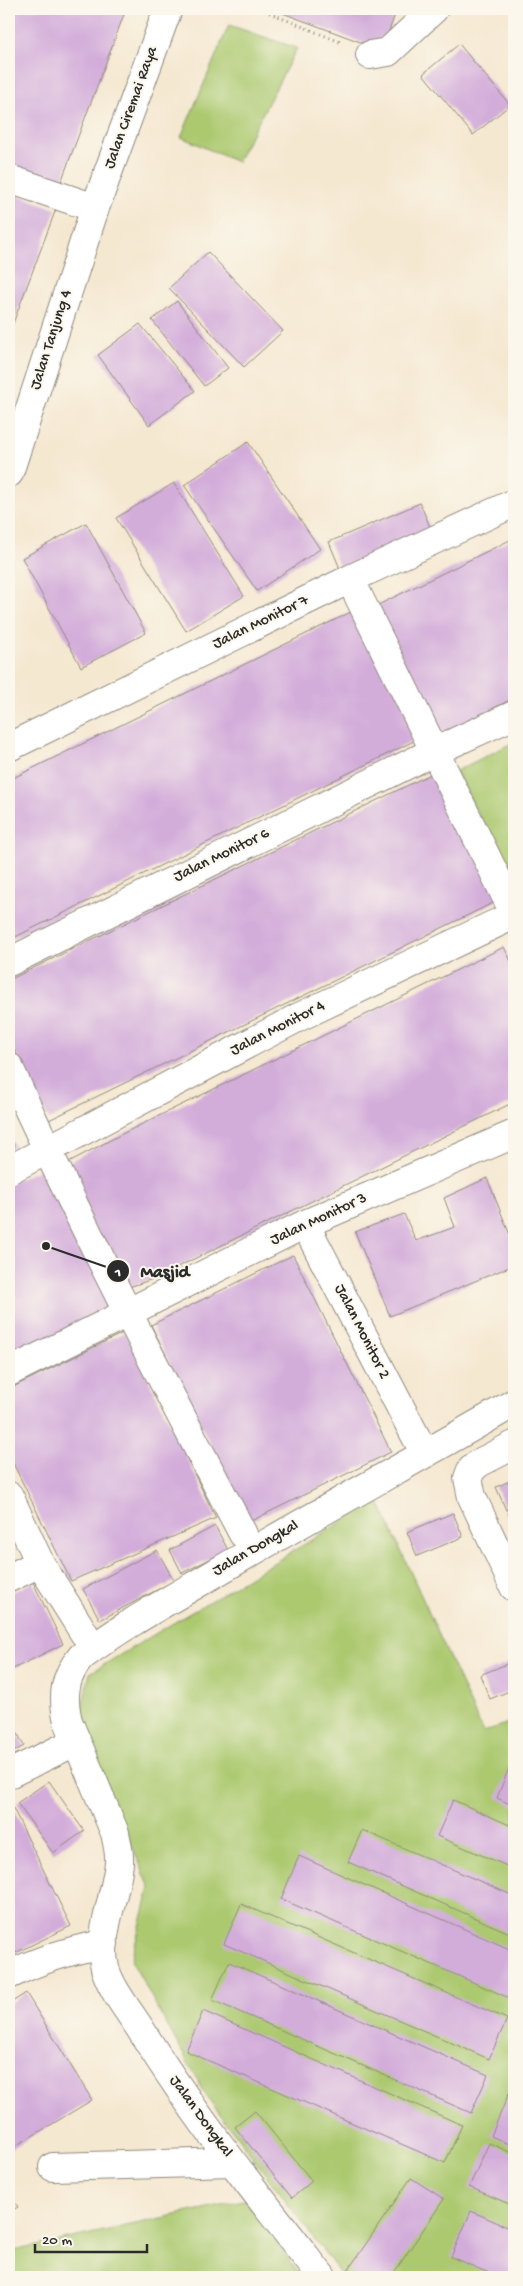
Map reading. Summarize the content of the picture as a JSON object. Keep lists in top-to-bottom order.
{
  "streets": {
    "street": [
      "Jalan Ciremai Raya",
      "Jalan Tanjung 4",
      "Jalan Monitor 7",
      "Jalan Monitor 6",
      "Jalan Monitor 4",
      "Jalan Monitor 3",
      "Jalan Monitor 2",
      "Jalan Dongkal"
    ]
  },
  "crossings": [
    ["Jalan Ciremai Raya", "Jalan Tanjung 4"],
    ["Jalan Monitor 3", "Jalan Monitor 2"]
  ],
  "places": ["Masjid"],
  "scale_bar": "20 m"
}
